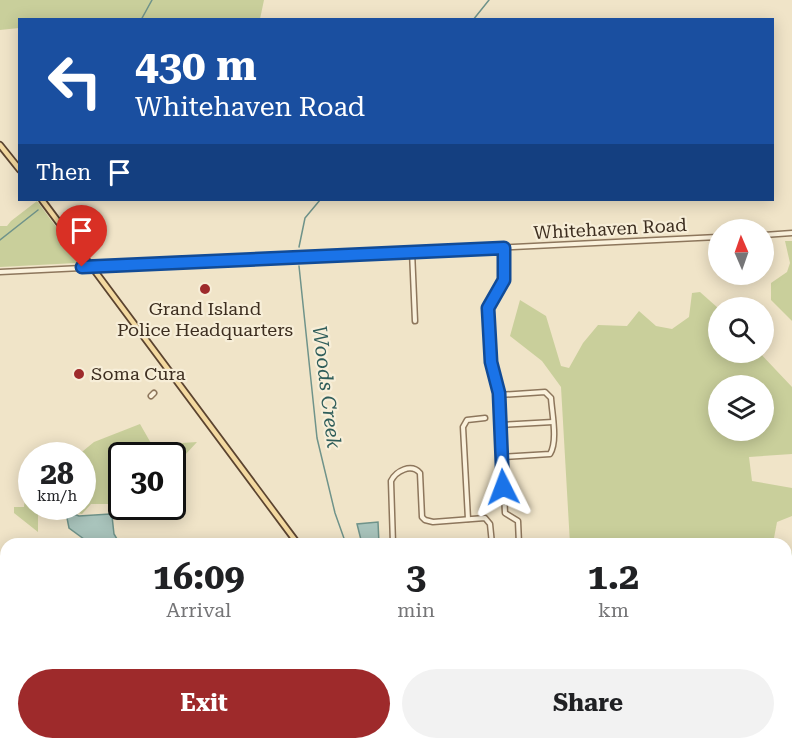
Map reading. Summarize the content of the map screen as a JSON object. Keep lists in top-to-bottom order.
{
  "streets": {
    "street": ["Whitehaven Road"]
  },
  "water": ["Woods Creek"],
  "places": ["Grand Island Police Headquarters", "Soma Cura"],
  "north": "top",
  "page": {
    "turn": ["430 m", "Whitehaven Road"],
    "then": "Then",
    "speed": "28 km/h",
    "limit": "30",
    "eta": [
      "16:09",
      "Arrival",
      "3",
      "min",
      "1.2",
      "km"
    ],
    "buttons": ["Exit", "Share"]
  }
}
